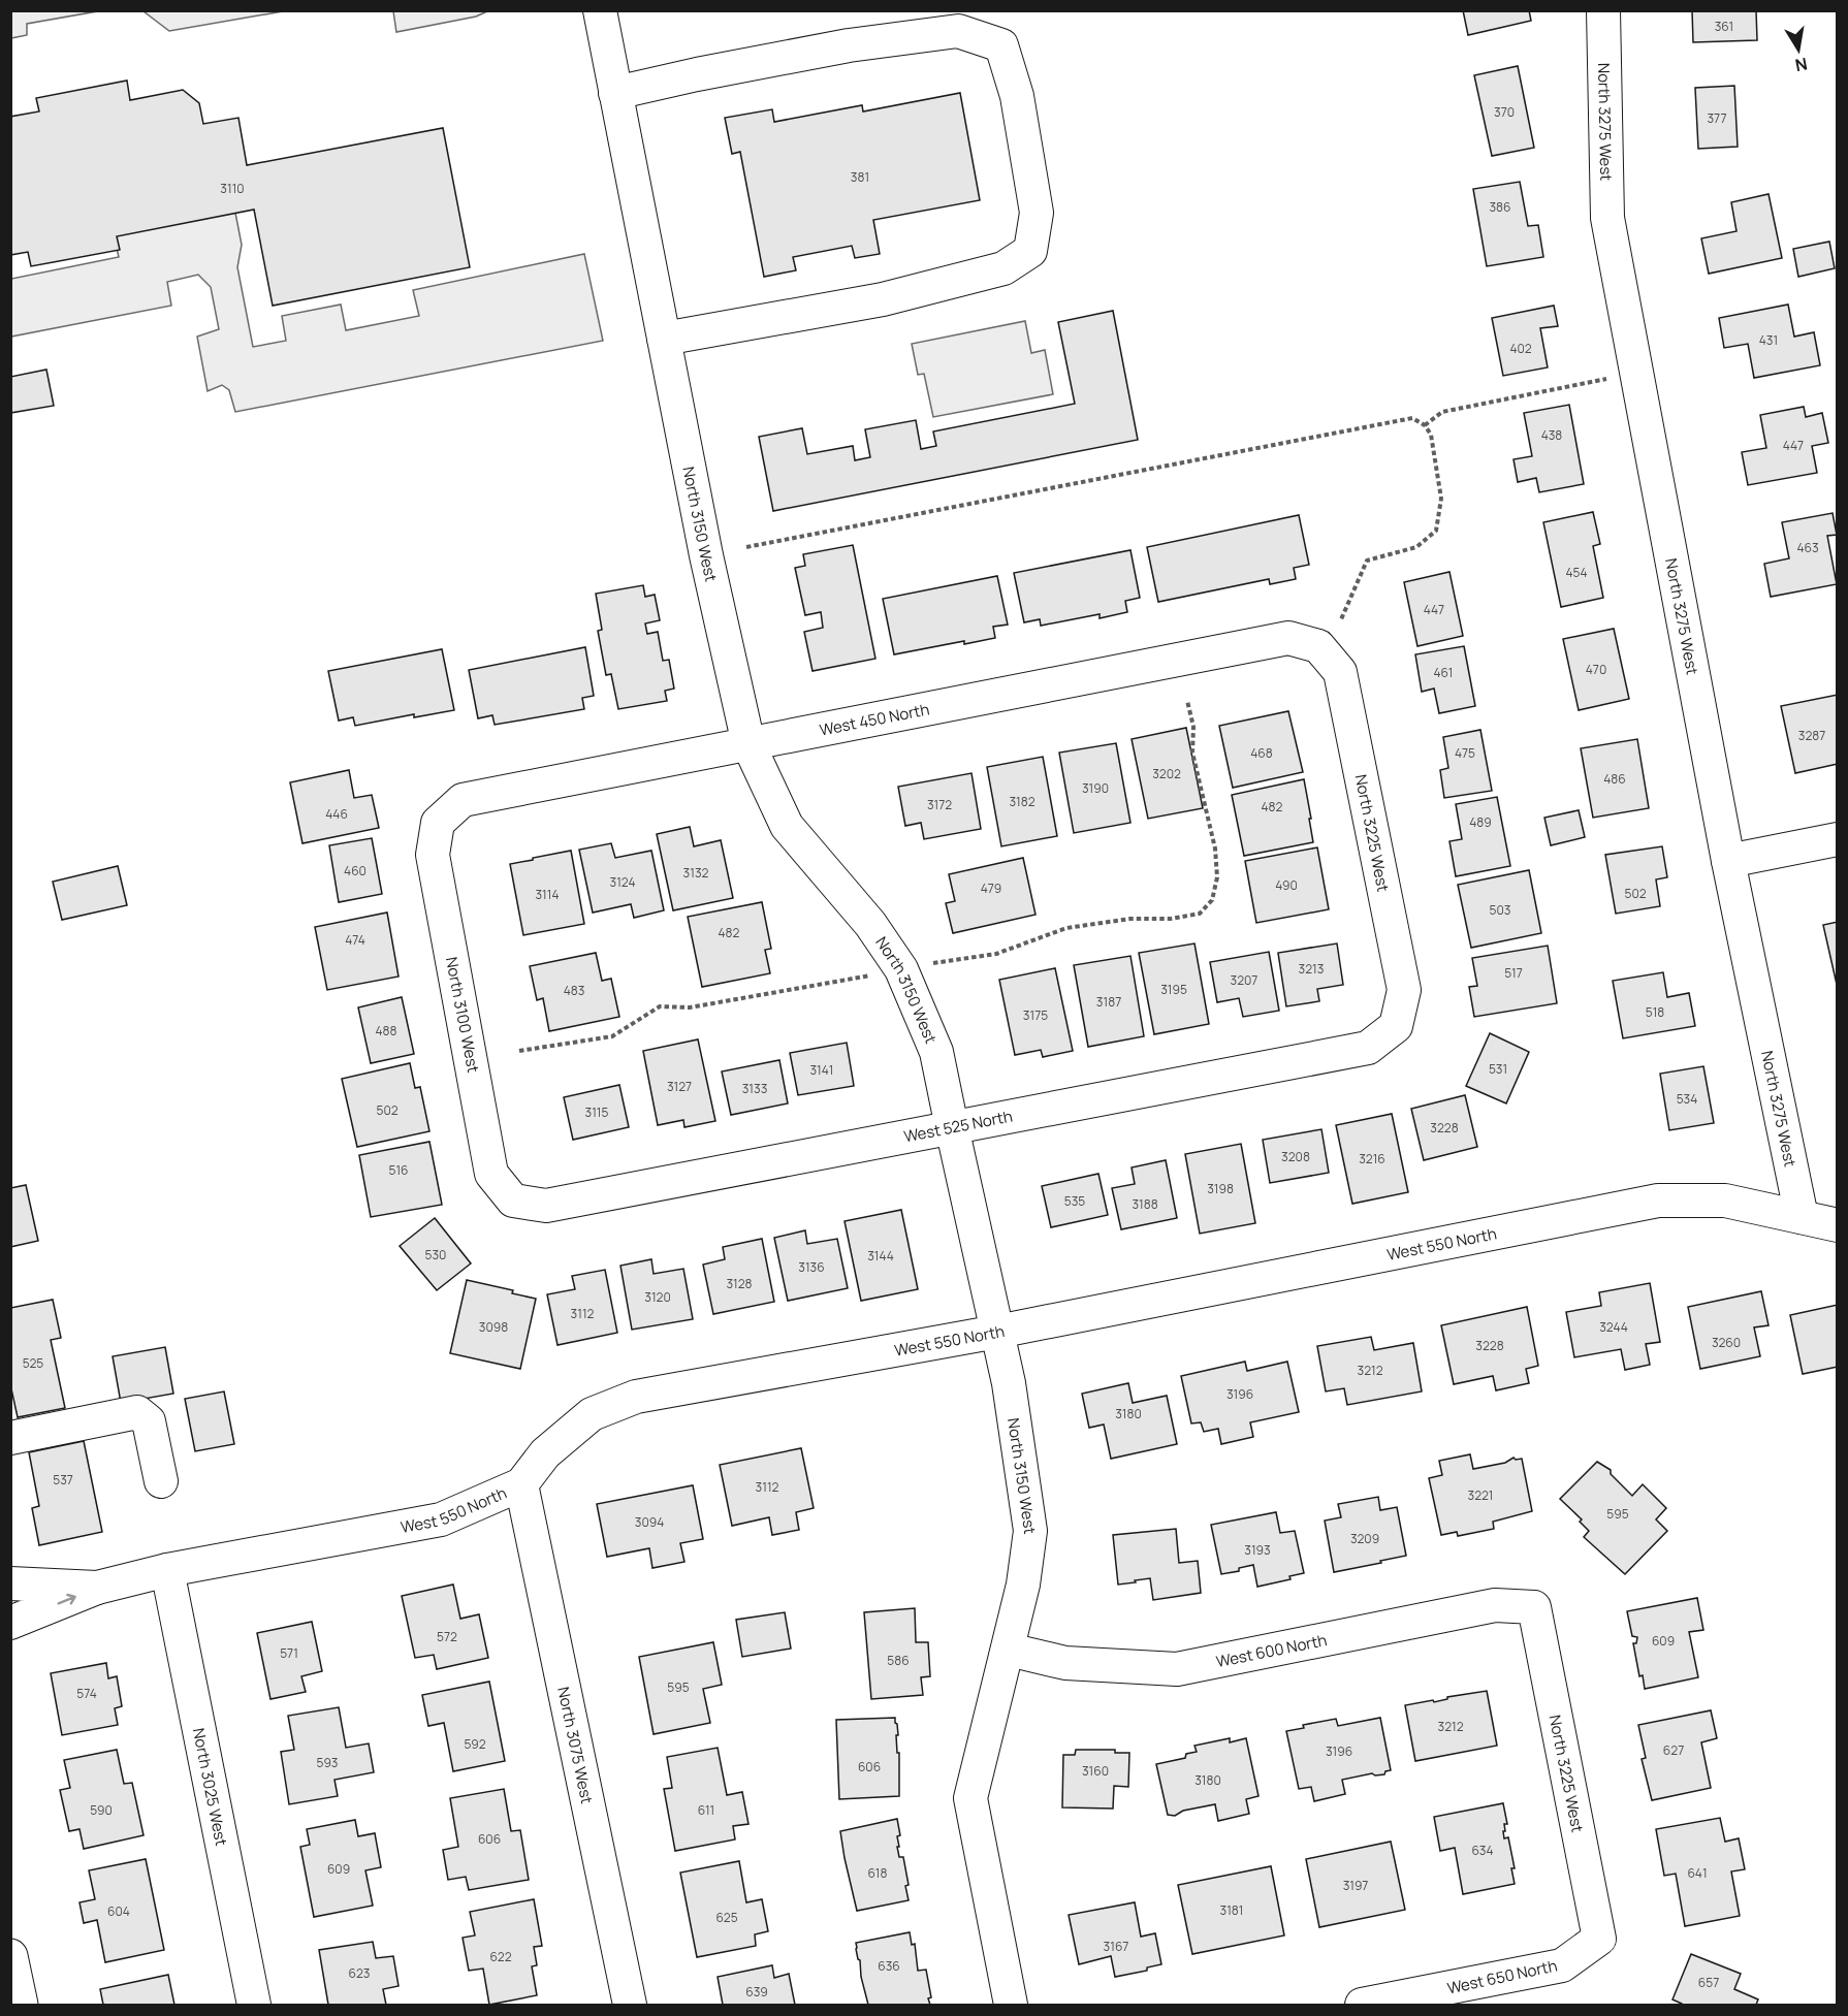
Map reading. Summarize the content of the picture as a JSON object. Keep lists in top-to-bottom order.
{
  "streets": {
    "street": [
      "North 3275 West",
      "North 3150 West",
      "West 450 North",
      "North 3225 West",
      "North 3100 West",
      "West 525 North",
      "West 550 North",
      "West 600 North",
      "North 3075 West",
      "North 3025 West",
      "West 650 North"
    ]
  },
  "crossings": [
    ["North 3275 West", "West 550 North"],
    ["North 3150 West", "West 450 North"],
    ["North 3150 West", "West 525 North"],
    ["North 3150 West", "West 550 North"],
    ["North 3150 West", "West 600 North"],
    ["West 450 North", "North 3225 West"],
    ["West 450 North", "North 3100 West"],
    ["North 3225 West", "West 525 North"],
    ["North 3225 West", "West 600 North"],
    ["North 3225 West", "West 650 North"],
    ["North 3100 West", "West 525 North"],
    ["West 550 North", "North 3075 West"],
    ["West 550 North", "North 3025 West"]
  ],
  "house_numbers": [
    "361",
    "370",
    "377",
    "381",
    "3110",
    "386",
    "431",
    "402",
    "438",
    "447",
    "463",
    "454",
    "447",
    "470",
    "461",
    "3287",
    "468",
    "475",
    "3202",
    "486",
    "3190",
    "3182",
    "3172",
    "482",
    "446",
    "489",
    "460",
    "3132",
    "3124",
    "490",
    "479",
    "502",
    "3114",
    "503",
    "482",
    "474",
    "3213",
    "517",
    "3207",
    "3195",
    "483",
    "3187",
    "518",
    "3175",
    "488",
    "531",
    "3141",
    "3127",
    "3133",
    "534",
    "502",
    "3115",
    "3228",
    "3208",
    "3216",
    "516",
    "3198",
    "535",
    "3188",
    "530",
    "3144",
    "3136",
    "3128",
    "3120",
    "3112",
    "3098",
    "3244",
    "3260",
    "3228",
    "525",
    "3212",
    "3196",
    "3180",
    "537",
    "3112",
    "3221",
    "595",
    "3094",
    "3209",
    "3193",
    "572",
    "609",
    "571",
    "586",
    "595",
    "574",
    "3212",
    "592",
    "627",
    "3196",
    "593",
    "606",
    "3160",
    "3180",
    "590",
    "611",
    "606",
    "634",
    "609",
    "618",
    "641",
    "3197",
    "3181",
    "604",
    "625",
    "3167",
    "622",
    "636",
    "623",
    "657",
    "639"
  ],
  "north": "bottom"
}
